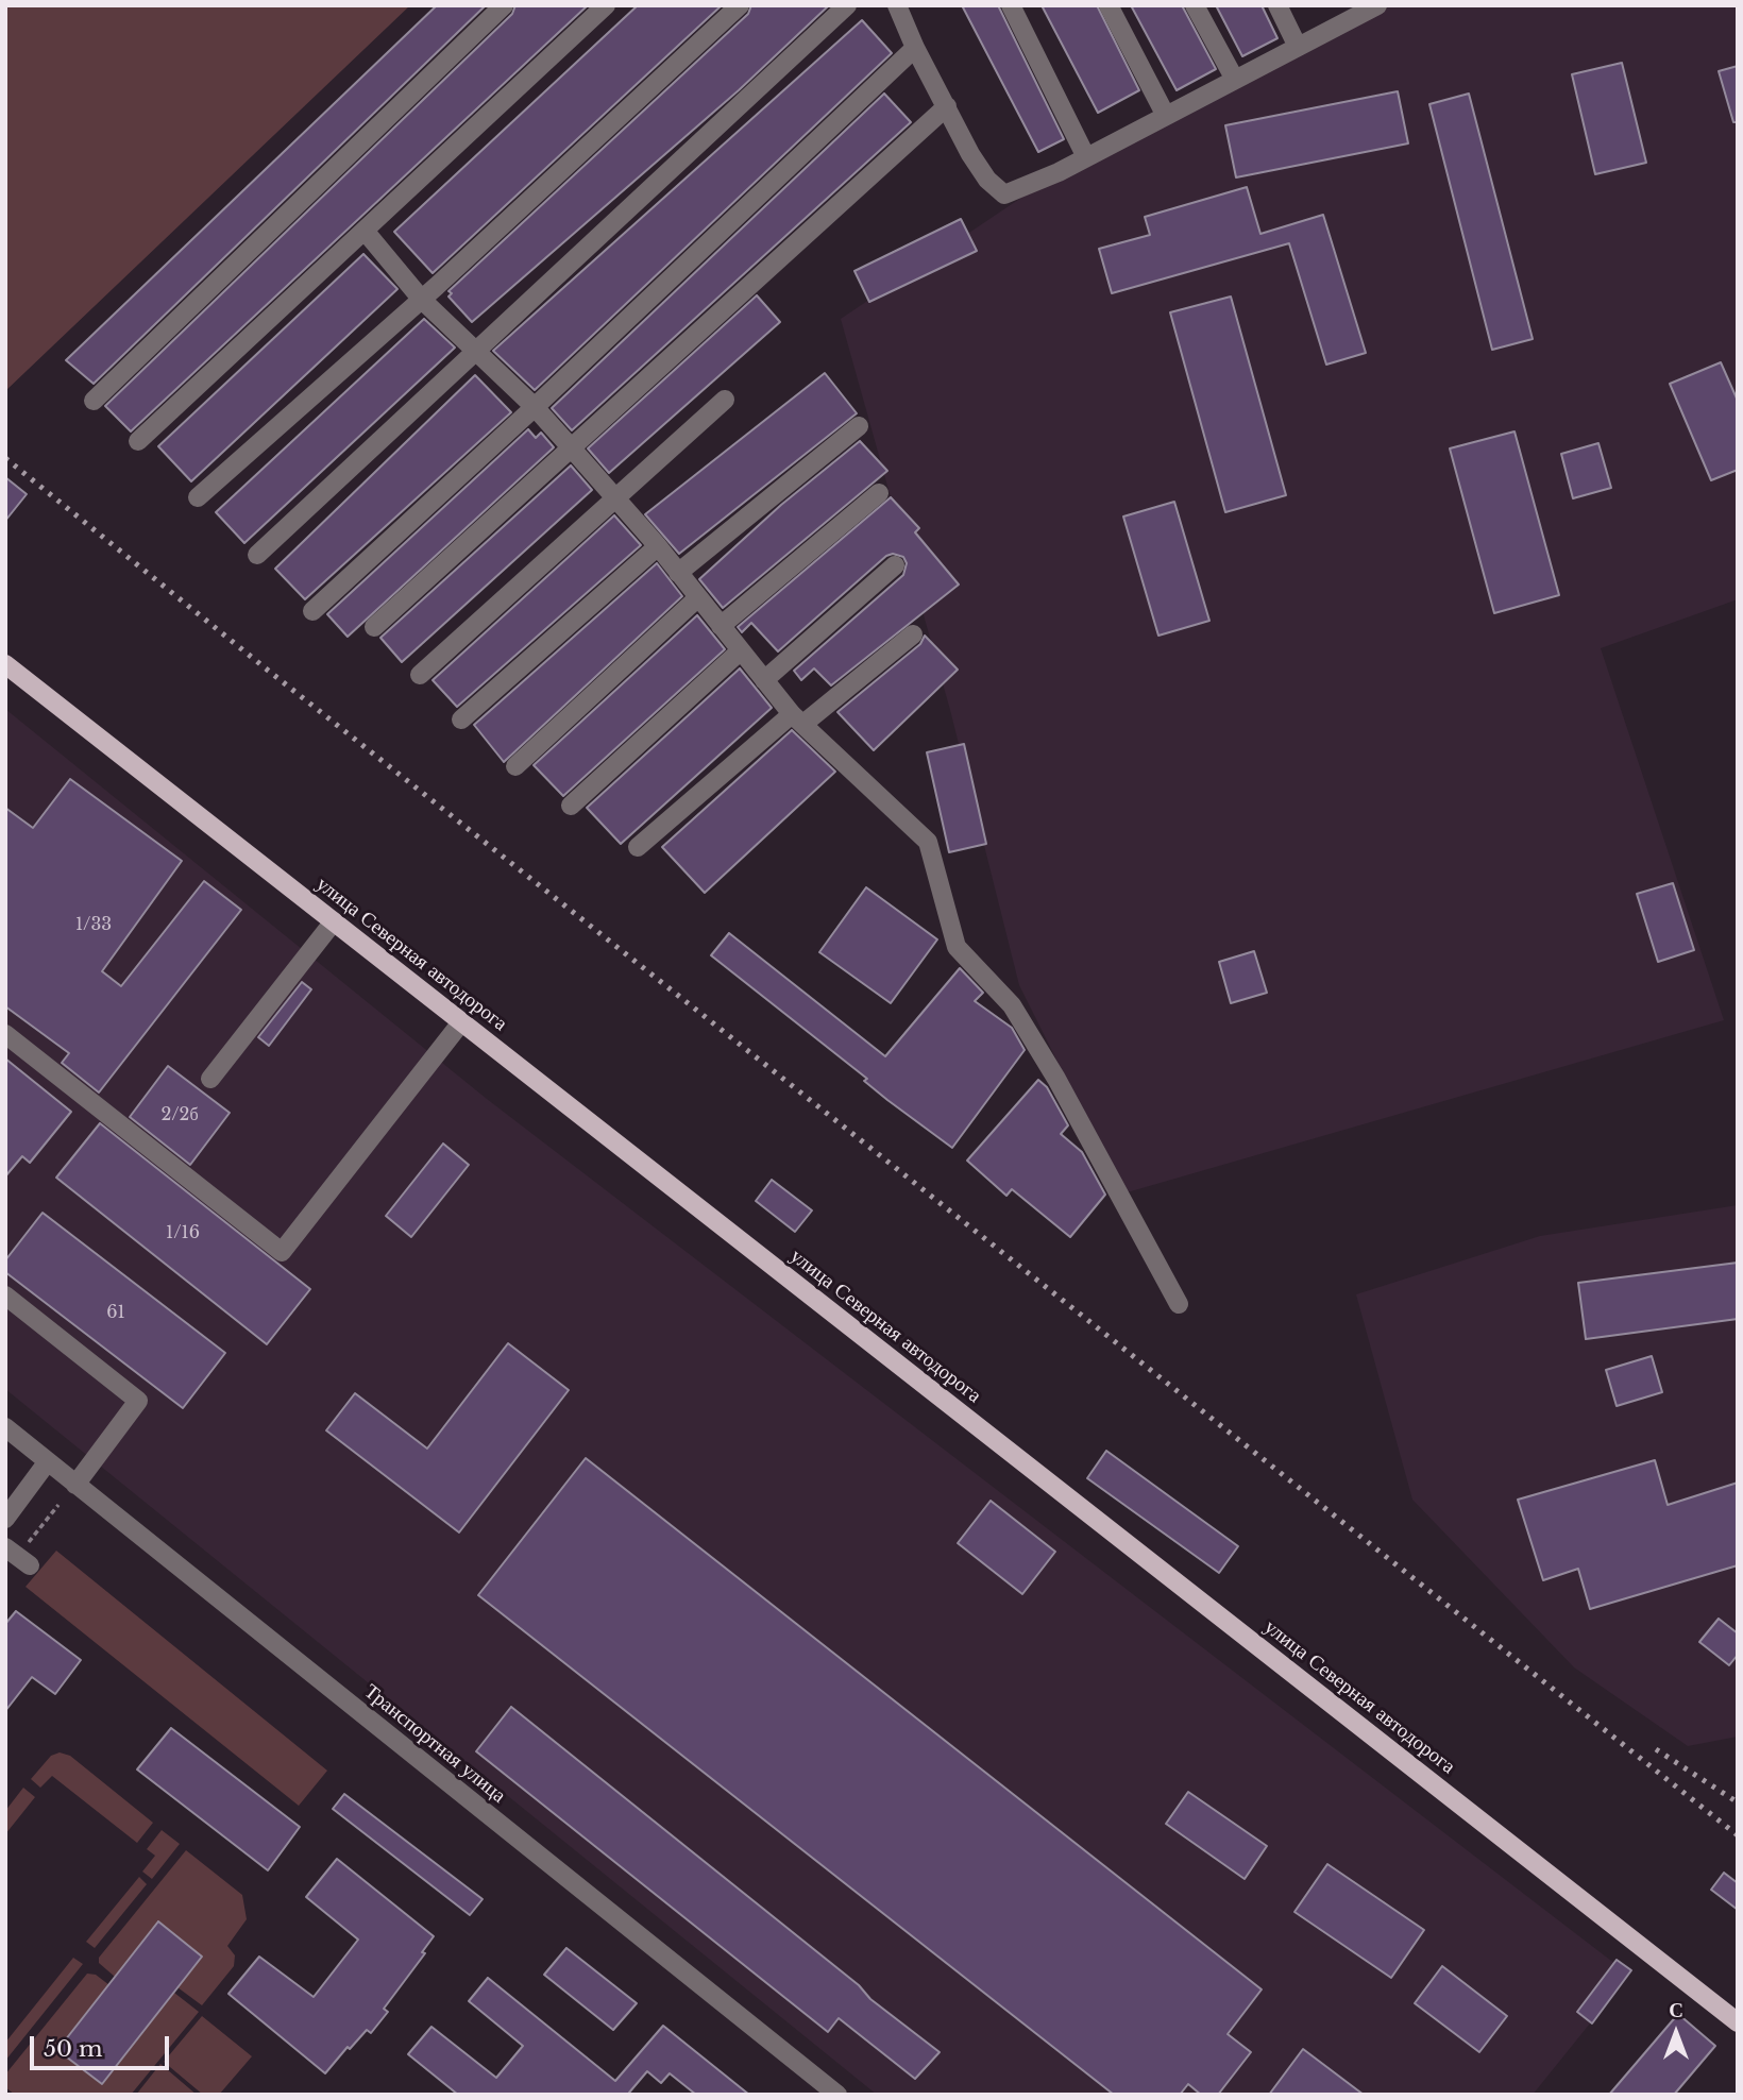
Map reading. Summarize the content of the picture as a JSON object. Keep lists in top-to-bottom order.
{
  "streets": {
    "main road": ["улица Северная автодорога"],
    "street": ["Транспортная улица"]
  },
  "house_numbers": [
    "1/33",
    "2/2б",
    "1/16",
    "61"
  ],
  "scale_bar": "50 m",
  "north": "top"
}
